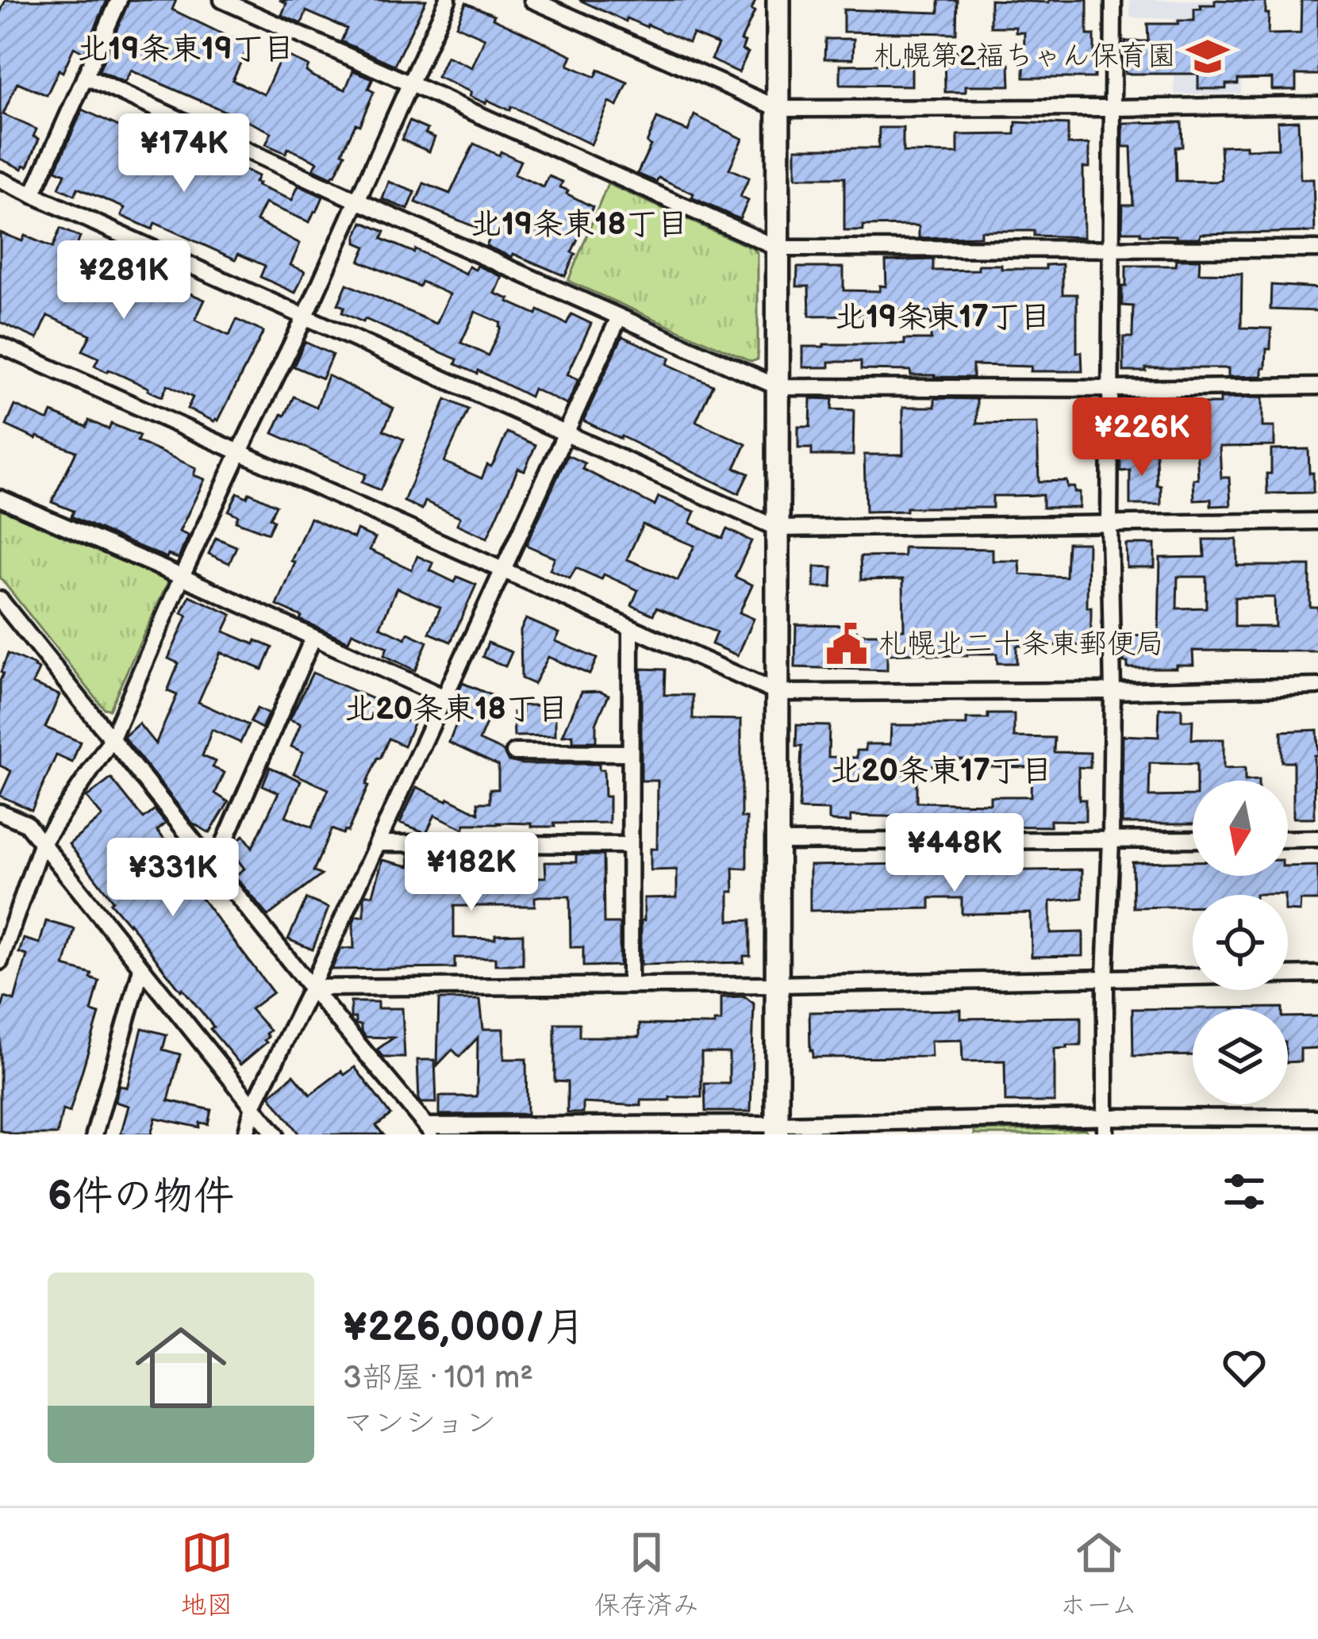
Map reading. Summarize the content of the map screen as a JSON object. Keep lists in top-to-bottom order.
{
  "districts": [
    "北19条東19丁目",
    "北19条東18丁目",
    "北19条東17丁目",
    "北20条東18丁目",
    "北20条東17丁目"
  ],
  "places": {
    "school or university": ["札幌第2福ちゃん保育園"],
    "public building": ["札幌北二十条東郵便局"]
  },
  "north": "bottom",
  "page": {
    "price": [
      "¥174K",
      "¥281K",
      "¥226K",
      "¥448K",
      "¥182K",
      "¥331K"
    ],
    "heading": "6件の物件",
    "list": [
      {
        "name": "¥226,000/月",
        "note": "3部屋 · 101 m² · マンション"
      }
    ],
    "tabs": ["地図", "保存済み", "ホーム"]
  }
}
